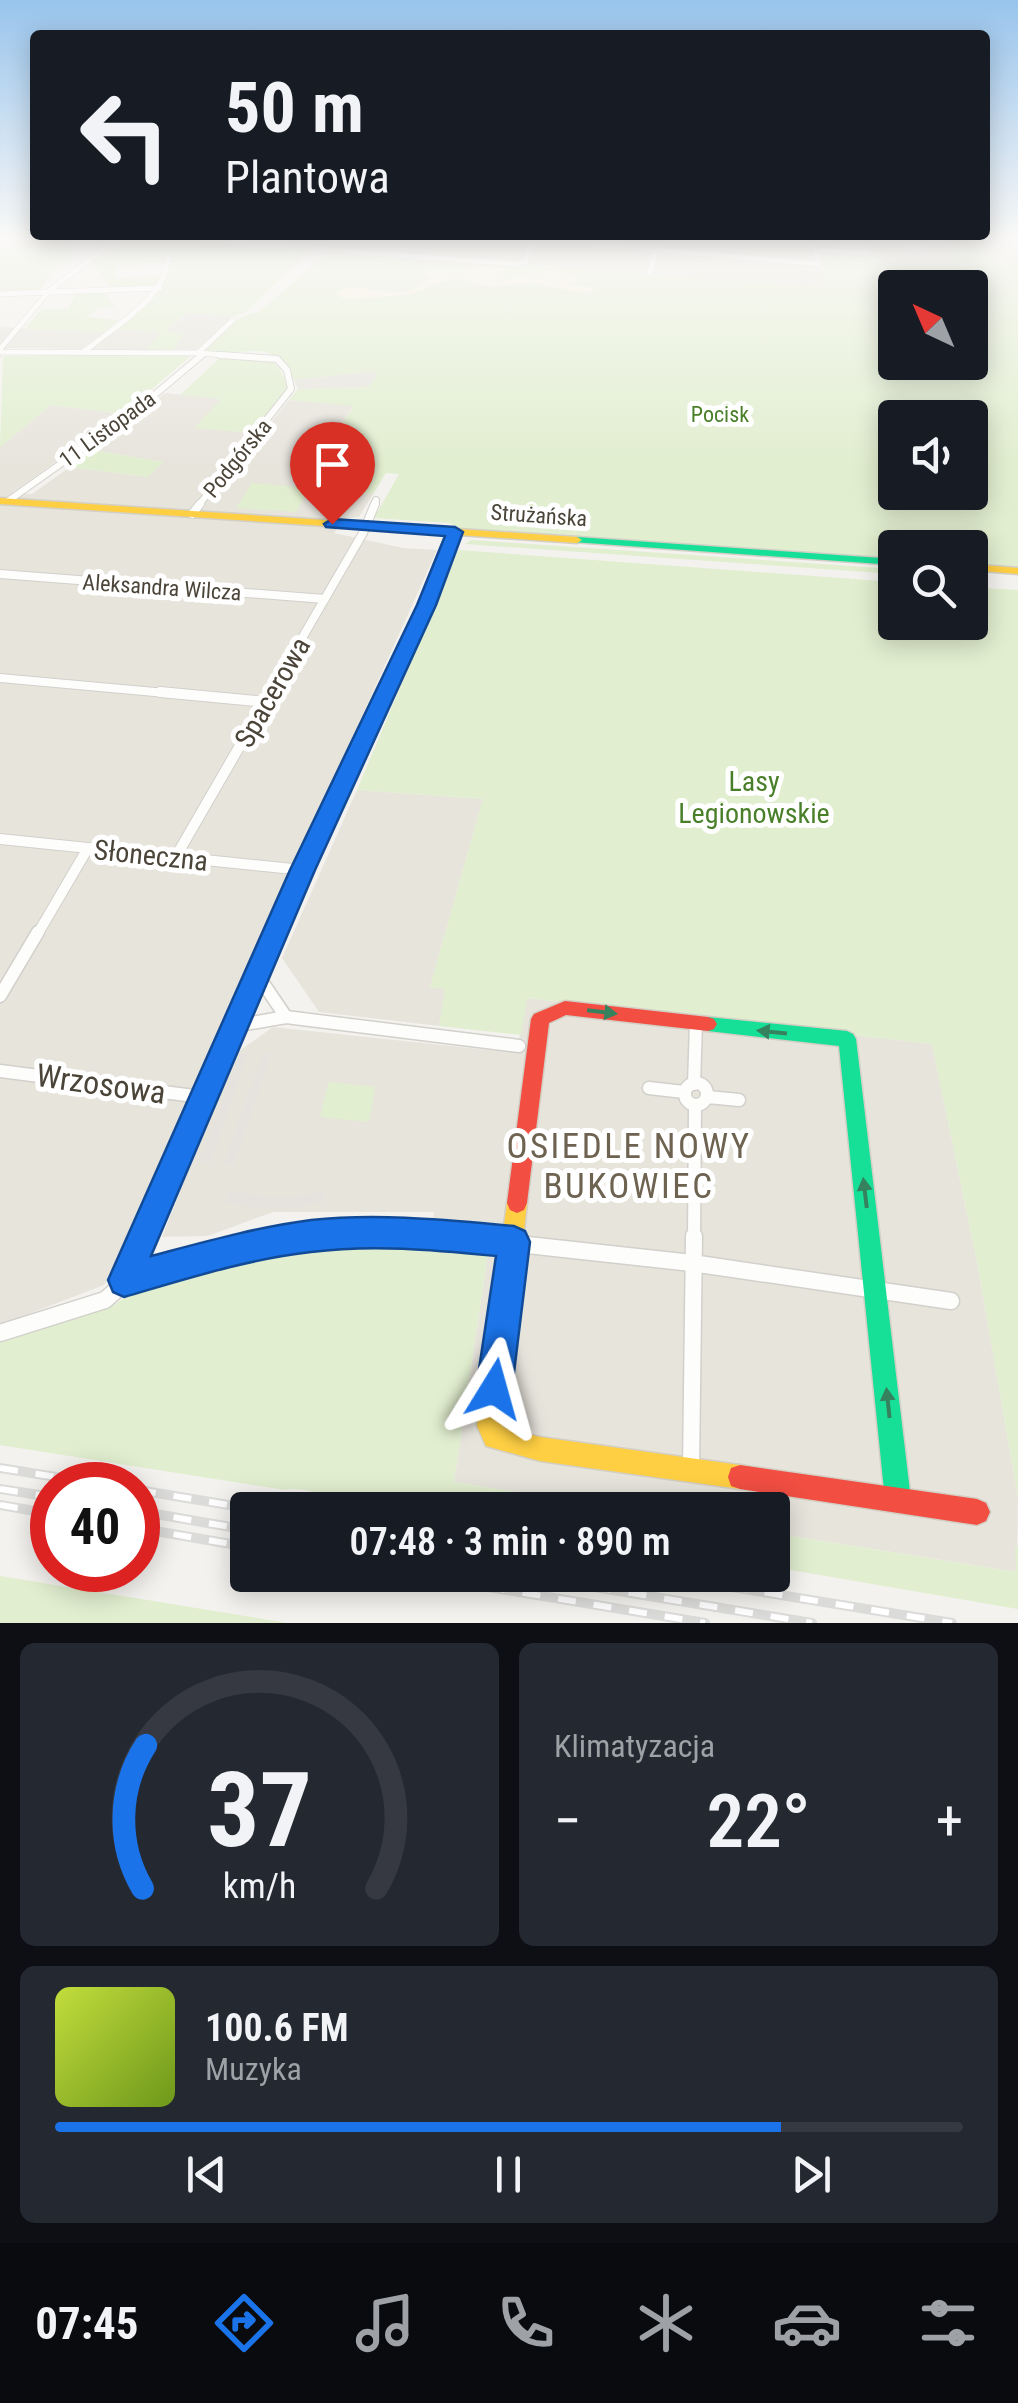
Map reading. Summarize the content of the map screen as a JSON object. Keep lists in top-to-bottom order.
{
  "streets": {
    "main road": ["Strużańska"],
    "street": [
      "11 Listopada",
      "Podgórska",
      "Aleksandra Wilcza",
      "Spacerowa",
      "Słoneczna",
      "Wrzosowa"
    ]
  },
  "crossings": [
    ["11 Listopada", "Podgórska"],
    ["11 Listopada", "Strużańska"],
    ["Podgórska", "Strużańska"],
    ["Strużańska", "Spacerowa"],
    ["Aleksandra Wilcza", "Spacerowa"],
    ["Spacerowa", "Słoneczna"]
  ],
  "districts": ["OSIEDLE NOWY BUKOWIEC"],
  "parks": ["Pocisk", "Lasy Legionowskie"],
  "north": "top left",
  "page": {
    "turn": ["50 m", "Plantowa"],
    "limit": "40",
    "trip": "07:48 · 3 min · 890 m",
    "tile": "Klimatyzacja",
    "heat": ["−", "22°", "+"],
    "song": ["100.6 FM", "Muzyka"],
    "tabs": "07:45",
    "gauge": ["37", "km/h"]
  }
}
